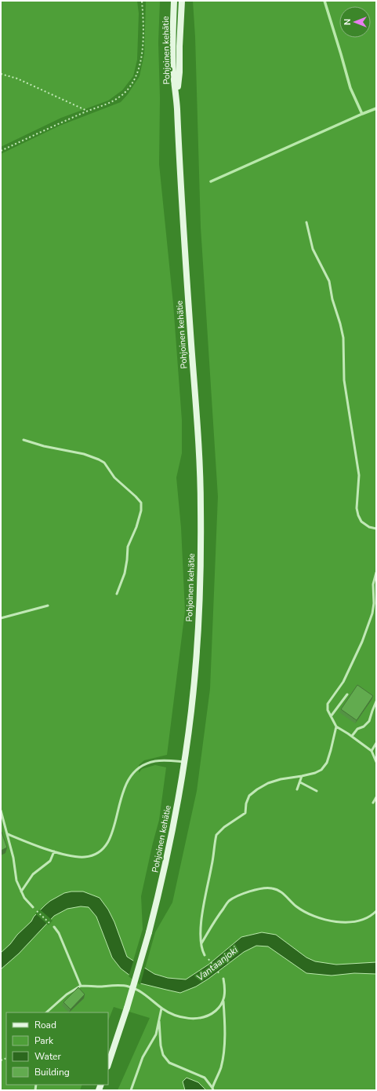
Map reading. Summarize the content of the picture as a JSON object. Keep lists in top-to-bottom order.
{
  "streets": {
    "main road": ["Pohjoinen kehätie"]
  },
  "water": ["Vantaanjoki"],
  "legend": [
    "Road",
    "Park",
    "Water",
    "Building"
  ],
  "north": "left"
}
